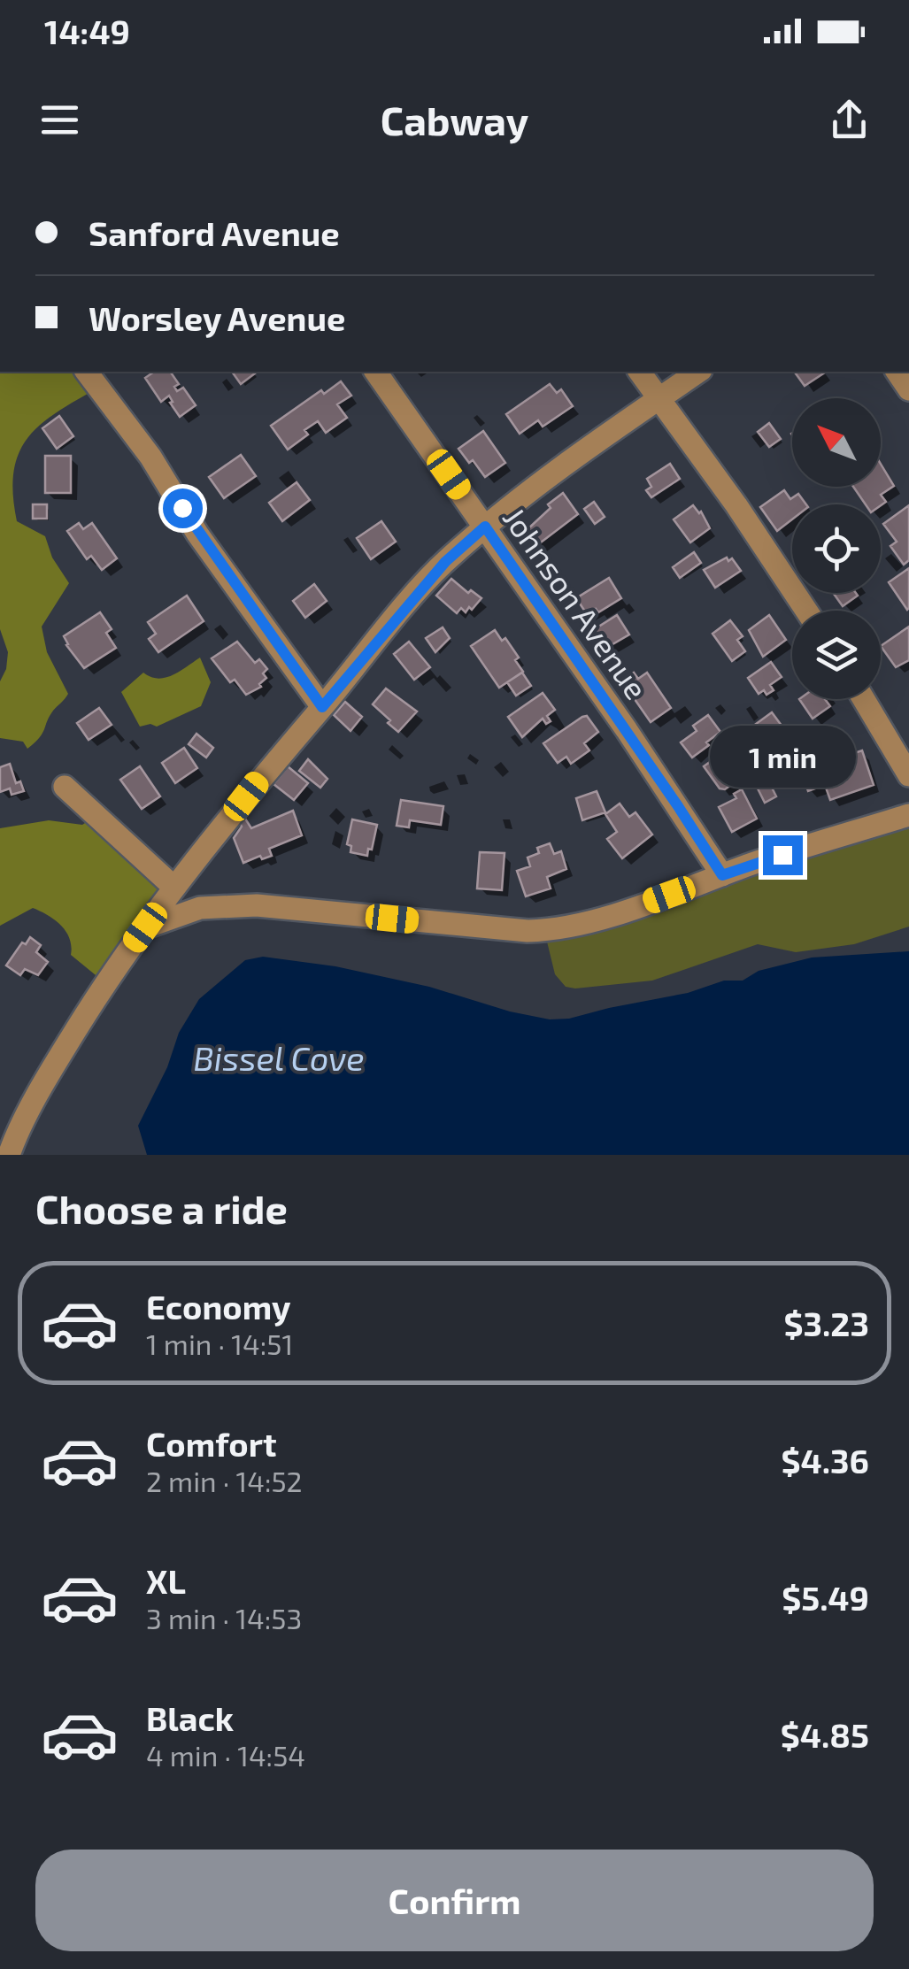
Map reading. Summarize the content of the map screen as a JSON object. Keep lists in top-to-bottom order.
{
  "streets": {
    "street": ["Johnson Avenue"]
  },
  "water": ["Bissel Cove"],
  "north": "top left",
  "page": {
    "status": "14:49",
    "header": "Cabway",
    "banner": ["Sanford Avenue", "Worsley Avenue"],
    "bubble": "1 min",
    "heading": "Choose a ride",
    "list": [
      {
        "name": "Economy",
        "note": "1 min · 14:51",
        "value": "$3.23"
      },
      {
        "name": "Comfort",
        "note": "2 min · 14:52",
        "value": "$4.36"
      },
      {
        "name": "XL",
        "note": "3 min · 14:53",
        "value": "$5.49"
      },
      {
        "name": "Black",
        "note": "4 min · 14:54",
        "value": "$4.85"
      }
    ],
    "buttons": "Confirm"
  }
}
